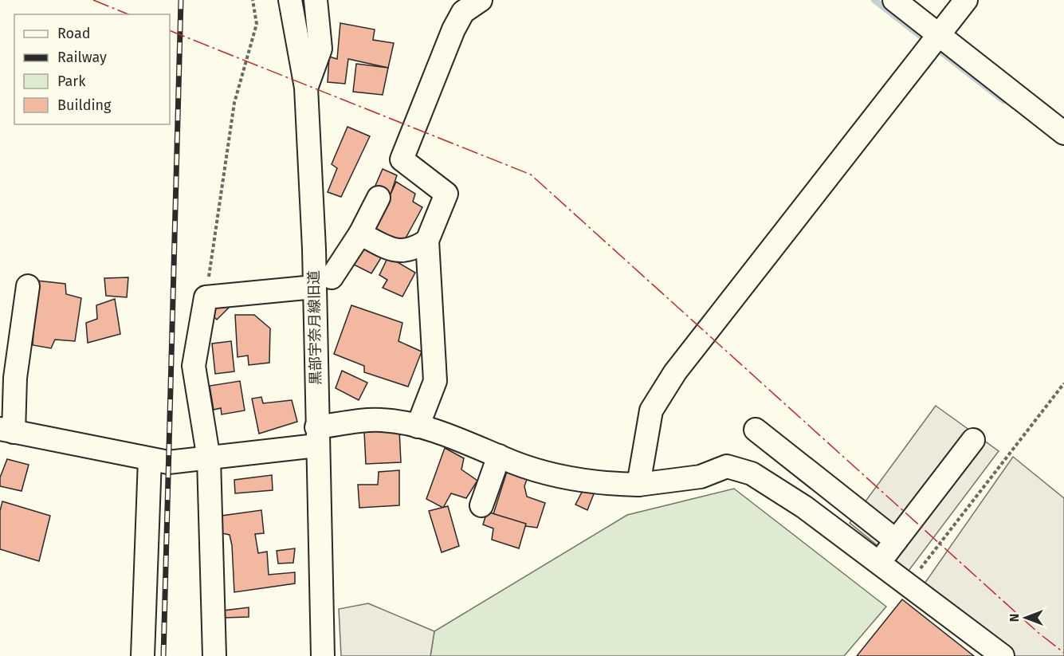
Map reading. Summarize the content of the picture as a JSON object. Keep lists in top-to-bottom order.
{
  "streets": {
    "street": ["黒部宇奈月線旧道"]
  },
  "legend": [
    "Road",
    "Railway",
    "Park",
    "Building"
  ],
  "north": "left"
}
